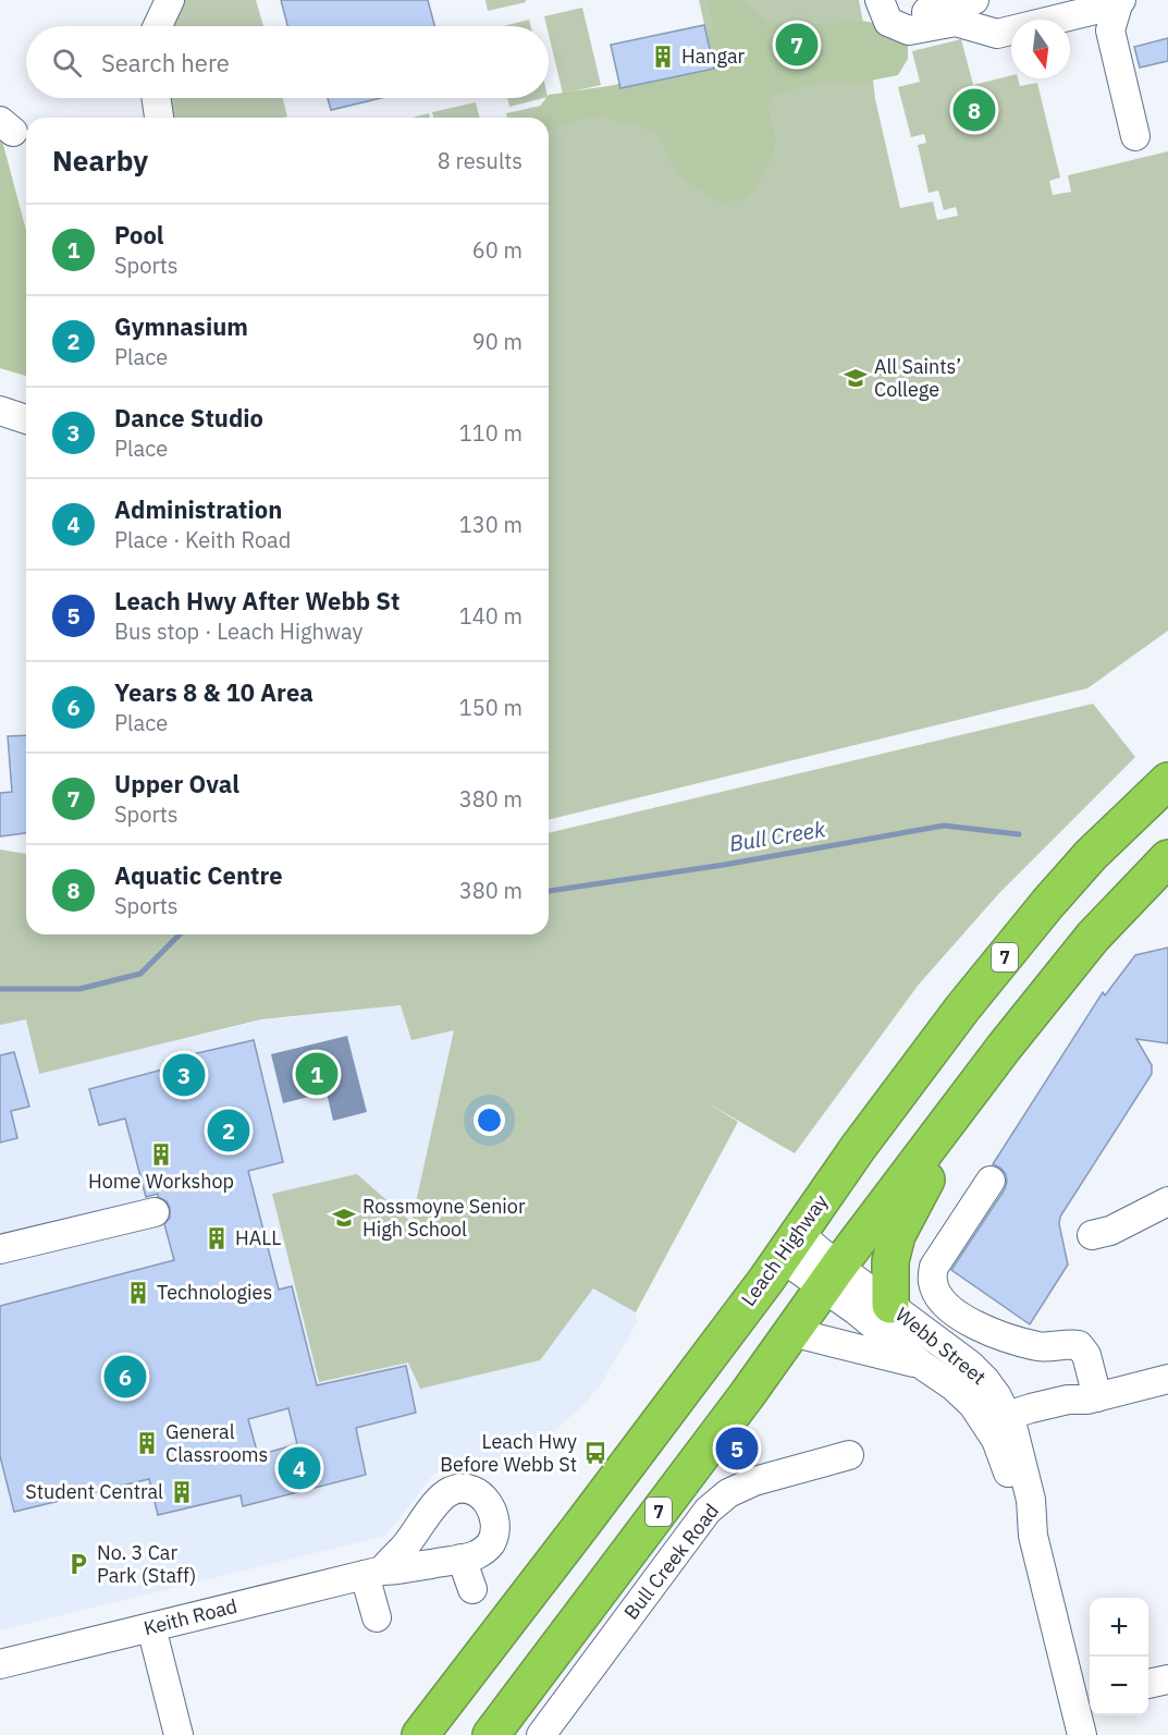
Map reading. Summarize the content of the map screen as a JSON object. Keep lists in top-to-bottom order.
{
  "streets": {
    "highway": ["7", "Leach Highway"],
    "street": ["Webb Street", "Bull Creek Road", "Keith Road"]
  },
  "crossings": [
    ["7", "Webb Street"],
    ["Leach Highway", "Webb Street"]
  ],
  "water": ["Bull Creek"],
  "places": {
    "building": [
      "Hangar",
      "Home Workshop",
      "HALL",
      "Technologies",
      "General Classrooms",
      "Student Central"
    ],
    "school or university": ["All Saints’ College", "Rossmoyne Senior High School"],
    "bus stop": ["Leach Hwy Before Webb St"],
    "parking": ["No. 3 Car Park (Staff)"]
  },
  "north": "bottom",
  "page": {
    "pins": [
      "7",
      "8",
      "1",
      "3",
      "2",
      "6",
      "5",
      "4"
    ],
    "search": "Search here",
    "heading": ["Nearby", "8 results"],
    "list": [
      {
        "mark": "1",
        "name": "Pool",
        "note": "Sports",
        "value": "60 m"
      },
      {
        "mark": "2",
        "name": "Gymnasium",
        "note": "Place",
        "value": "90 m"
      },
      {
        "mark": "3",
        "name": "Dance Studio",
        "note": "Place",
        "value": "110 m"
      },
      {
        "mark": "4",
        "name": "Administration",
        "note": "Place · Keith Road",
        "value": "130 m"
      },
      {
        "mark": "5",
        "name": "Leach Hwy After Webb St",
        "note": "Bus stop · Leach Highway",
        "value": "140 m"
      },
      {
        "mark": "6",
        "name": "Years 8 & 10 Area",
        "note": "Place",
        "value": "150 m"
      },
      {
        "mark": "7",
        "name": "Upper Oval",
        "note": "Sports",
        "value": "380 m"
      },
      {
        "mark": "8",
        "name": "Aquatic Centre",
        "note": "Sports",
        "value": "380 m"
      }
    ],
    "map_buttons": ["+", "−"]
  }
}
